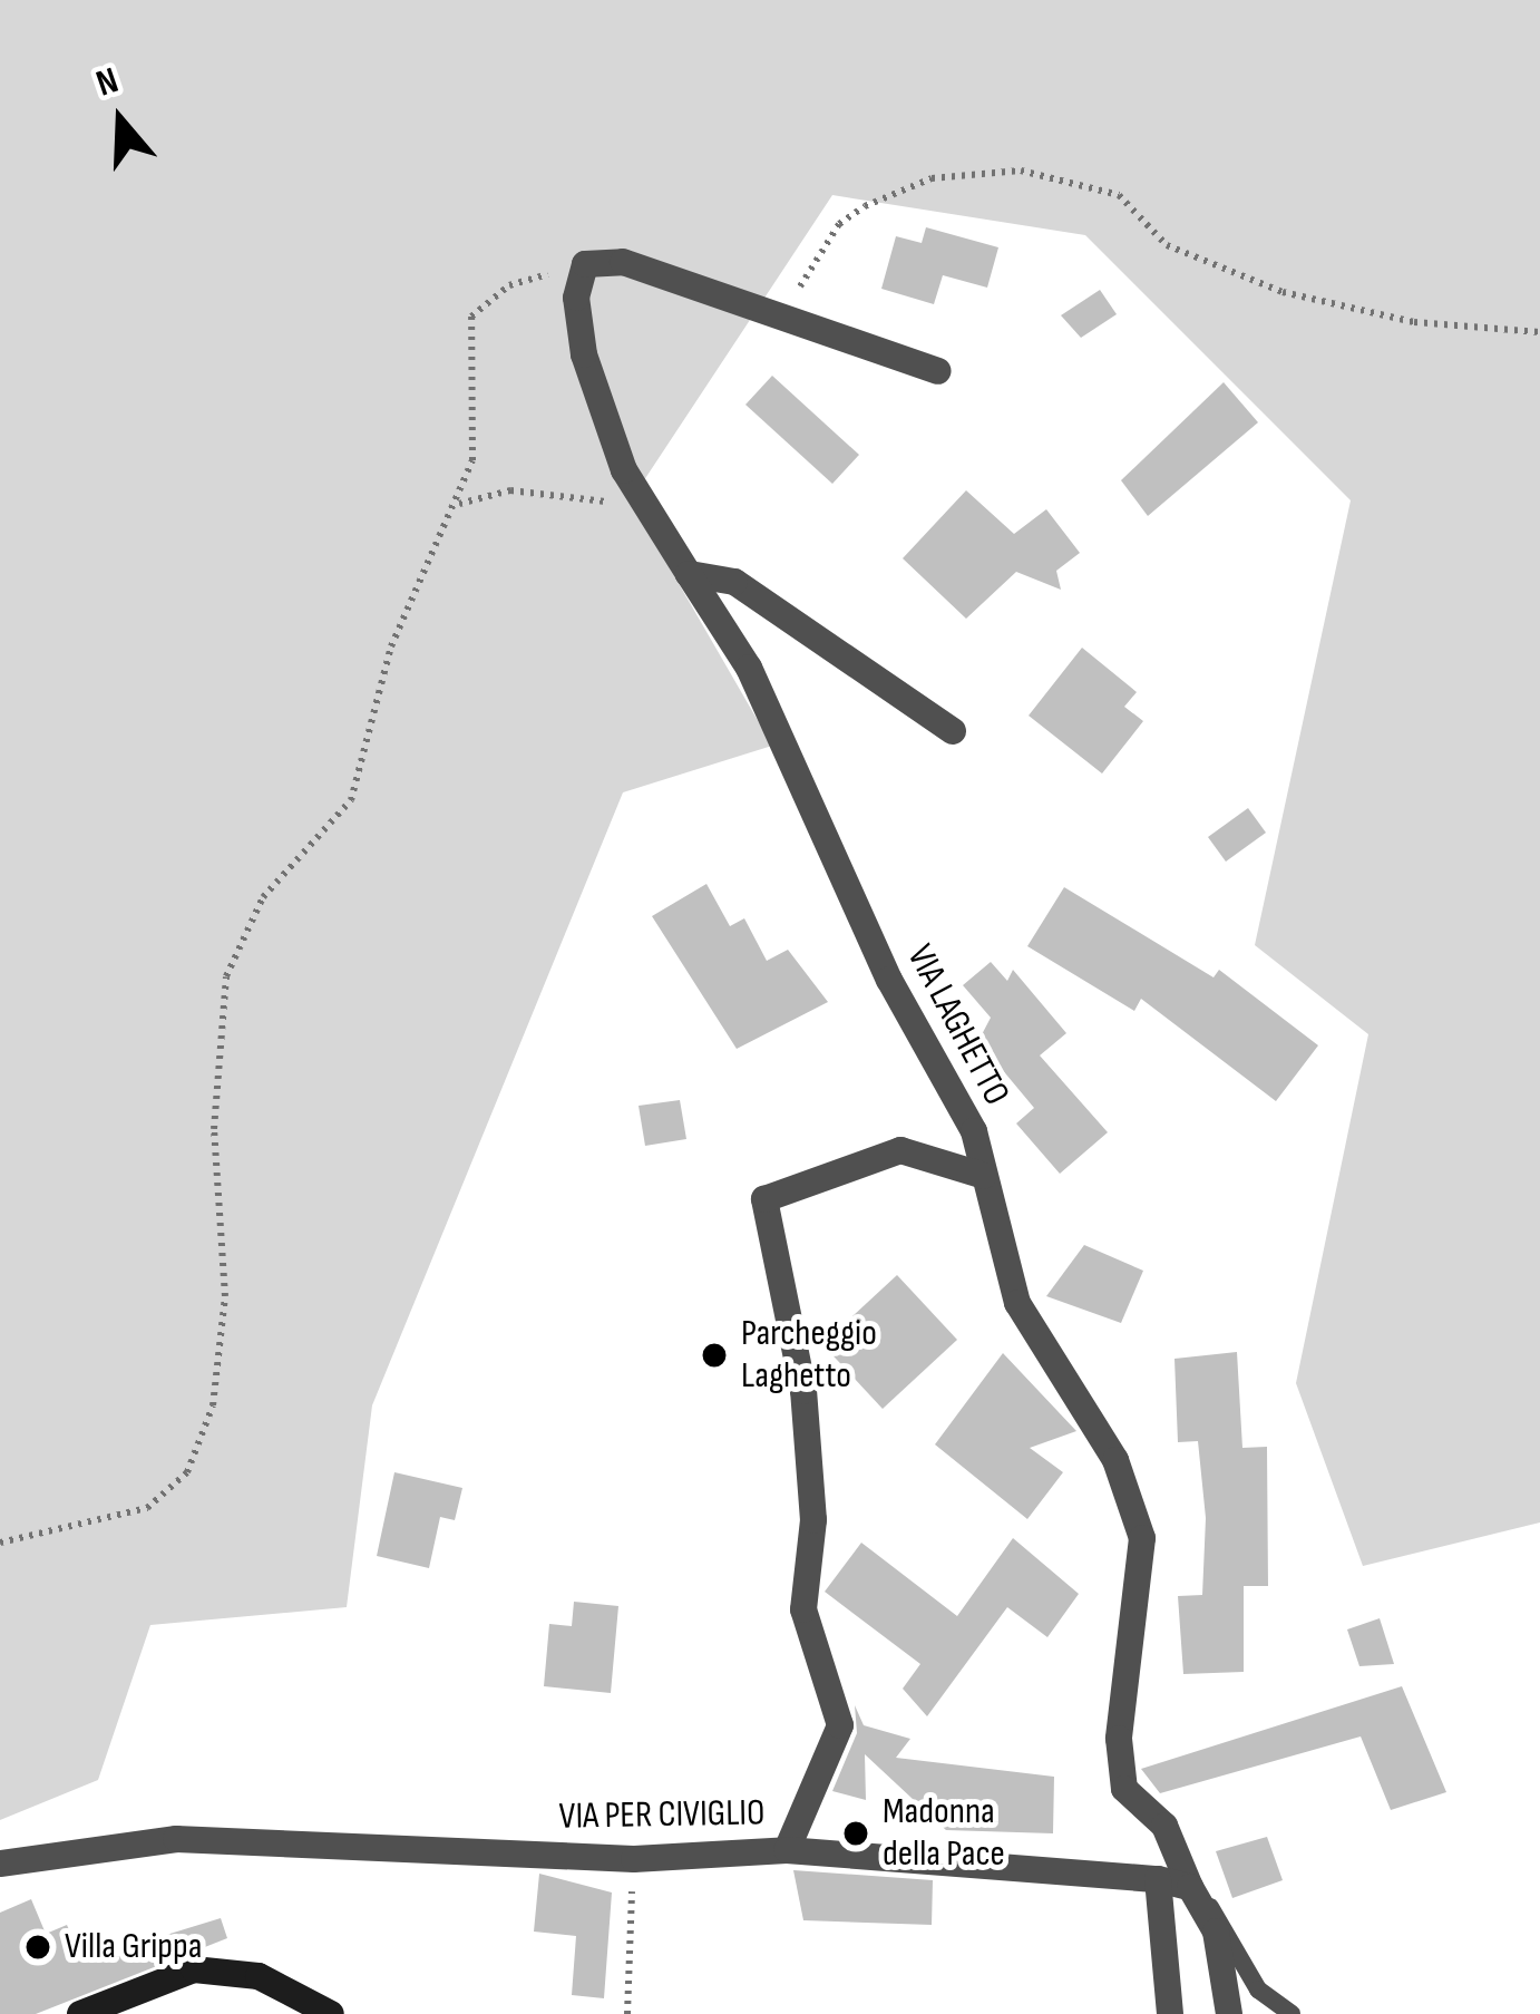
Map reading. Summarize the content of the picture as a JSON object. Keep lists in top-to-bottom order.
{
  "streets": {
    "street": ["VIA LAGHETTO", "VIA PER CIVIGLIO"]
  },
  "crossings": [
    ["VIA LAGHETTO", "VIA PER CIVIGLIO"]
  ],
  "places": ["Parcheggio Laghetto", "Madonna della Pace", "Villa Grippa"],
  "north": "top"
}
